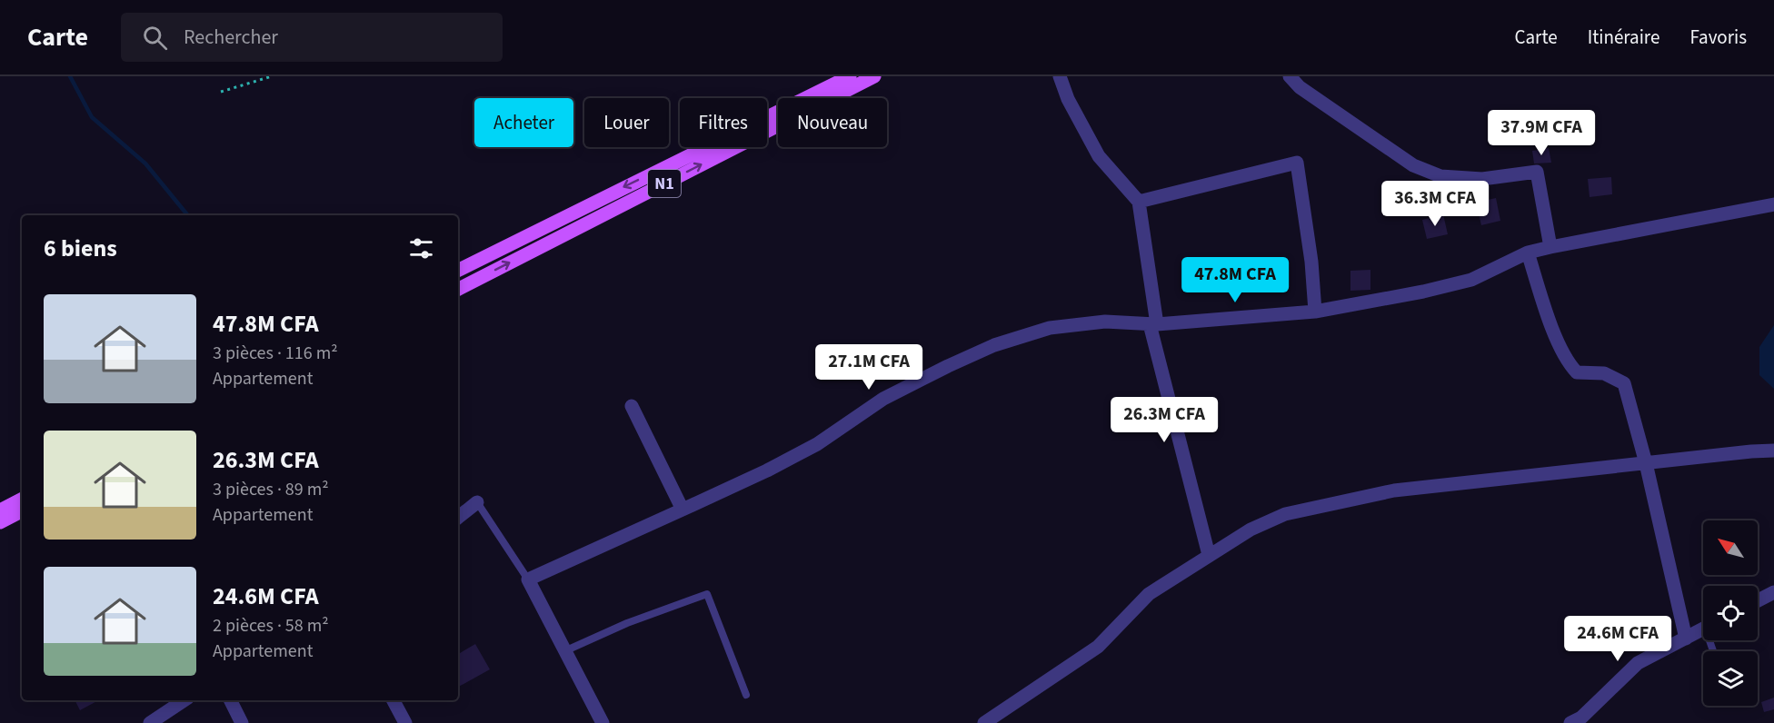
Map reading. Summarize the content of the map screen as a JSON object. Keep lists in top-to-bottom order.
{
  "streets": {
    "main road": ["N1"]
  },
  "north": "top left",
  "page": {
    "header": "Carte",
    "search": "Rechercher",
    "nav": ["Carte", "Itinéraire", "Favoris"],
    "chip": [
      "Acheter",
      "Louer",
      "Filtres",
      "Nouveau"
    ],
    "price": [
      "37.9M CFA",
      "36.3M CFA",
      "47.8M CFA",
      "27.1M CFA",
      "26.3M CFA",
      "24.6M CFA"
    ],
    "heading": "6 biens",
    "list": [
      {
        "name": "47.8M CFA",
        "note": "3 pièces · 116 m² · Appartement"
      },
      {
        "name": "26.3M CFA",
        "note": "3 pièces · 89 m² · Appartement"
      },
      {
        "name": "24.6M CFA",
        "note": "2 pièces · 58 m² · Appartement"
      }
    ]
  }
}
